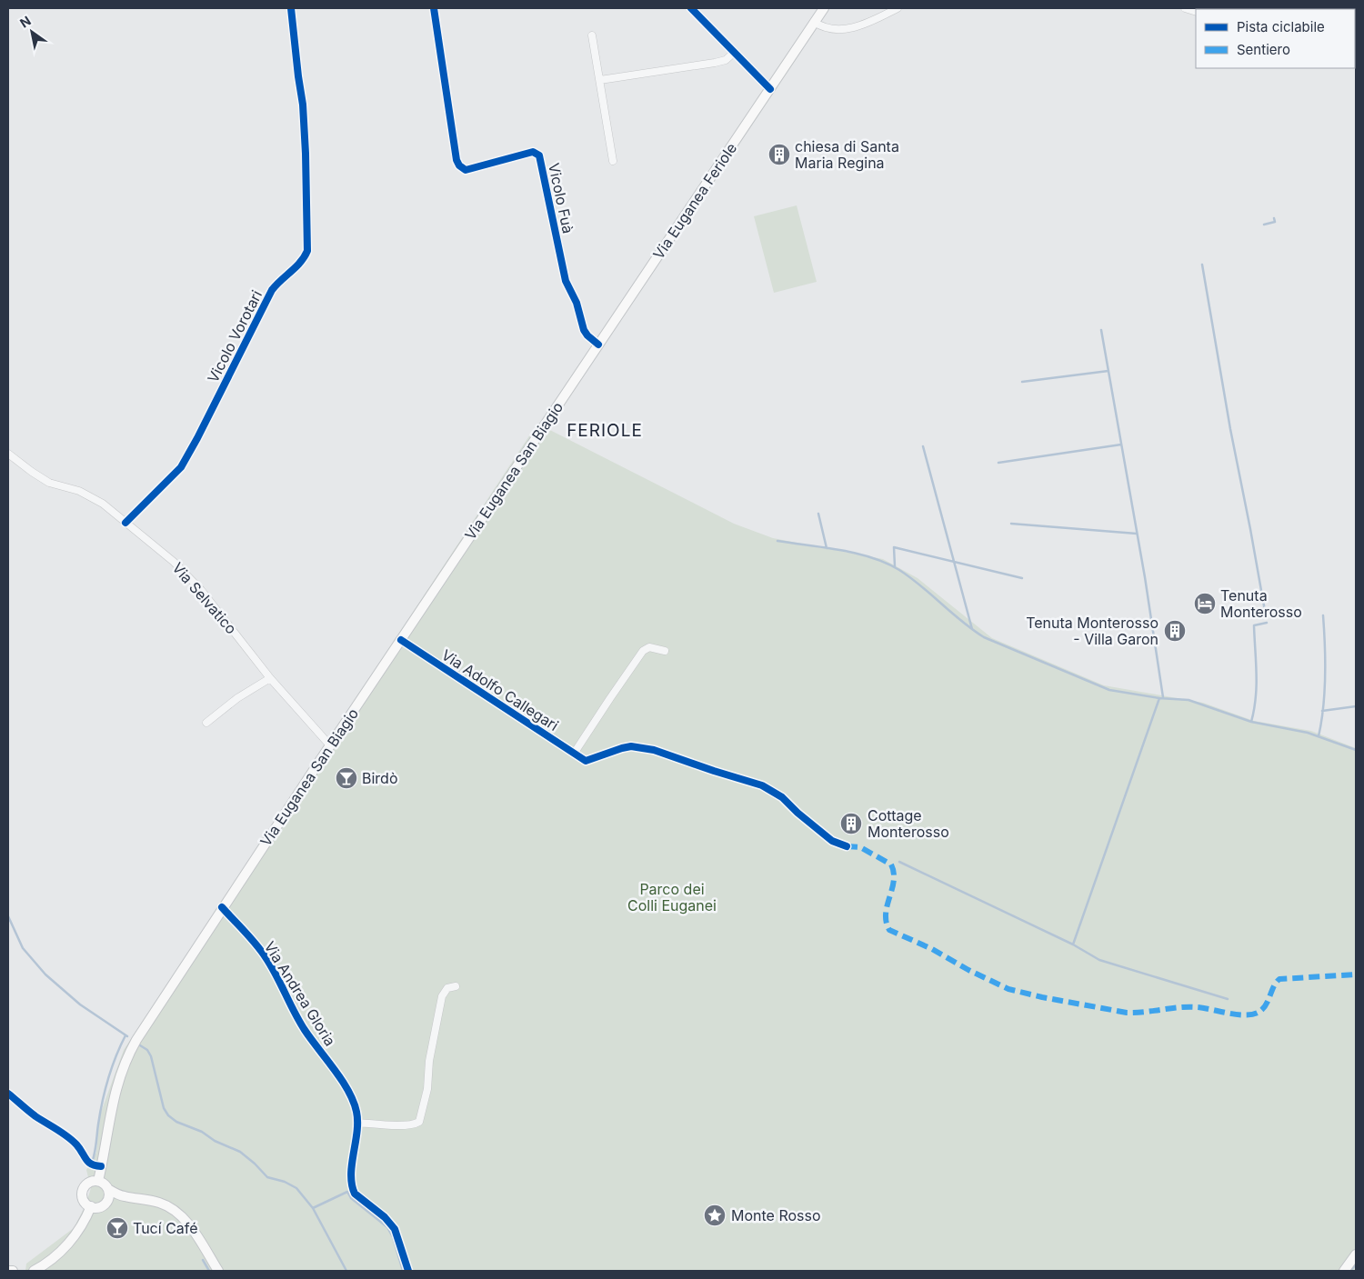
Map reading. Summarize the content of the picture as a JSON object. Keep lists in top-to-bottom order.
{
  "streets": {
    "main road": ["Via Euganea Feriole", "Via Euganea San Biagio"],
    "street": [
      "Vicolo Fuà",
      "Vicolo Vorotari",
      "Via Selvatico",
      "Via Adolfo Callegari",
      "Via Andrea Gloria"
    ]
  },
  "crossings": [
    ["Vicolo Fuà", "Via Euganea Feriole"],
    ["Via Euganea Feriole", "Via Euganea San Biagio"],
    ["Vicolo Vorotari", "Via Selvatico"],
    ["Via Euganea San Biagio", "Via Selvatico"],
    ["Via Euganea San Biagio", "Via Adolfo Callegari"],
    ["Via Euganea San Biagio", "Via Andrea Gloria"]
  ],
  "districts": ["FERIOLE"],
  "parks": ["Parco dei Colli Euganei"],
  "places": {
    "building": ["chiesa di Santa Maria Regina", "Tenuta Monterosso - Villa Garon", "Cottage Monterosso"],
    "hotel": ["Tenuta Monterosso"],
    "bar": ["Birdò", "Tucí Café"],
    "place": ["Monte Rosso"]
  },
  "legend": ["Pista ciclabile", "Sentiero"],
  "north": "top left"
}
